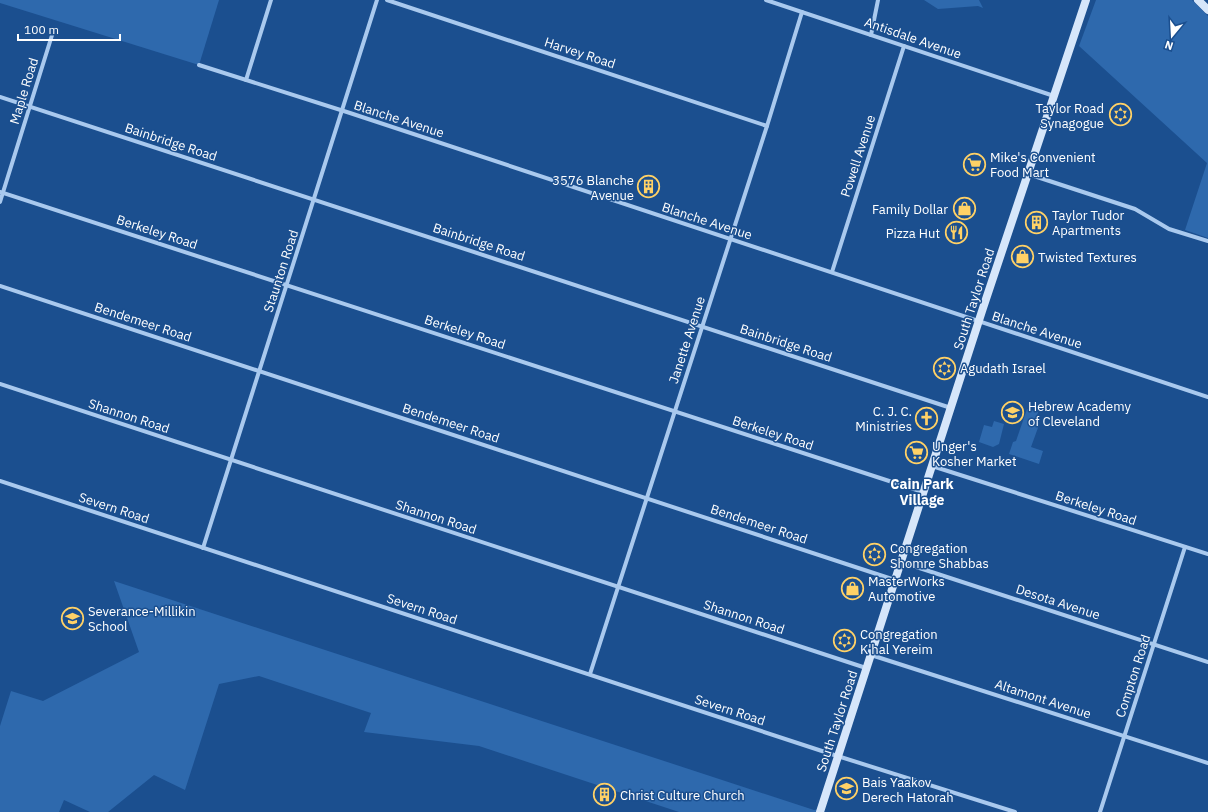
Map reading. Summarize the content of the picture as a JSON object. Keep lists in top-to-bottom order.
{
  "streets": {
    "main road": ["South Taylor Road"],
    "street": [
      "Antisdale Avenue",
      "Harvey Road",
      "Maple Road",
      "Blanche Avenue",
      "Bainbridge Road",
      "Powell Avenue",
      "Berkeley Road",
      "Staunton Road",
      "Bendemeer Road",
      "Janette Avenue",
      "Shannon Road",
      "Severn Road",
      "Desota Avenue",
      "Compton Road",
      "Altamont Avenue"
    ]
  },
  "crossings": [
    ["Antisdale Avenue", "Powell Avenue"],
    ["Antisdale Avenue", "South Taylor Road"],
    ["Antisdale Avenue", "Janette Avenue"],
    ["Harvey Road", "Janette Avenue"],
    ["Maple Road", "Bainbridge Road"],
    ["Maple Road", "Berkeley Road"],
    ["Blanche Avenue", "Powell Avenue"],
    ["Blanche Avenue", "Staunton Road"],
    ["Blanche Avenue", "South Taylor Road"],
    ["Blanche Avenue", "Janette Avenue"],
    ["Bainbridge Road", "Staunton Road"],
    ["Bainbridge Road", "South Taylor Road"],
    ["Bainbridge Road", "Janette Avenue"],
    ["Berkeley Road", "Staunton Road"],
    ["Berkeley Road", "South Taylor Road"],
    ["Berkeley Road", "Janette Avenue"],
    ["Berkeley Road", "Compton Road"],
    ["Staunton Road", "Bendemeer Road"],
    ["Staunton Road", "Shannon Road"],
    ["Staunton Road", "Severn Road"],
    ["South Taylor Road", "Bendemeer Road"],
    ["South Taylor Road", "Shannon Road"],
    ["South Taylor Road", "Severn Road"],
    ["South Taylor Road", "Desota Avenue"],
    ["South Taylor Road", "Altamont Avenue"],
    ["Bendemeer Road", "Janette Avenue"],
    ["Janette Avenue", "Shannon Road"],
    ["Janette Avenue", "Severn Road"],
    ["Desota Avenue", "Compton Road"],
    ["Compton Road", "Altamont Avenue"]
  ],
  "districts": ["Cain Park Village"],
  "places": {
    "synagogue": [
      "Taylor Road Synagogue",
      "Agudath Israel",
      "Congregation Shomre Shabbas",
      "Congregation K'hal Yereim"
    ],
    "supermarket": ["Mike's Convenient Food Mart", "Unger's Kosher Market"],
    "building": ["3576 Blanche Avenue", "Taylor Tudor Apartments", "Christ Culture Church"],
    "shop": ["Family Dollar", "Twisted Textures", "MasterWorks Automotive"],
    "restaurant": ["Pizza Hut"],
    "school or university": ["Hebrew Academy of Cleveland", "Severance-Millikin School", "Bais Yaakov Derech Hatorah"],
    "church": ["C. J. C. Ministries"]
  },
  "scale_bar": "100 m",
  "north": "bottom"
}
